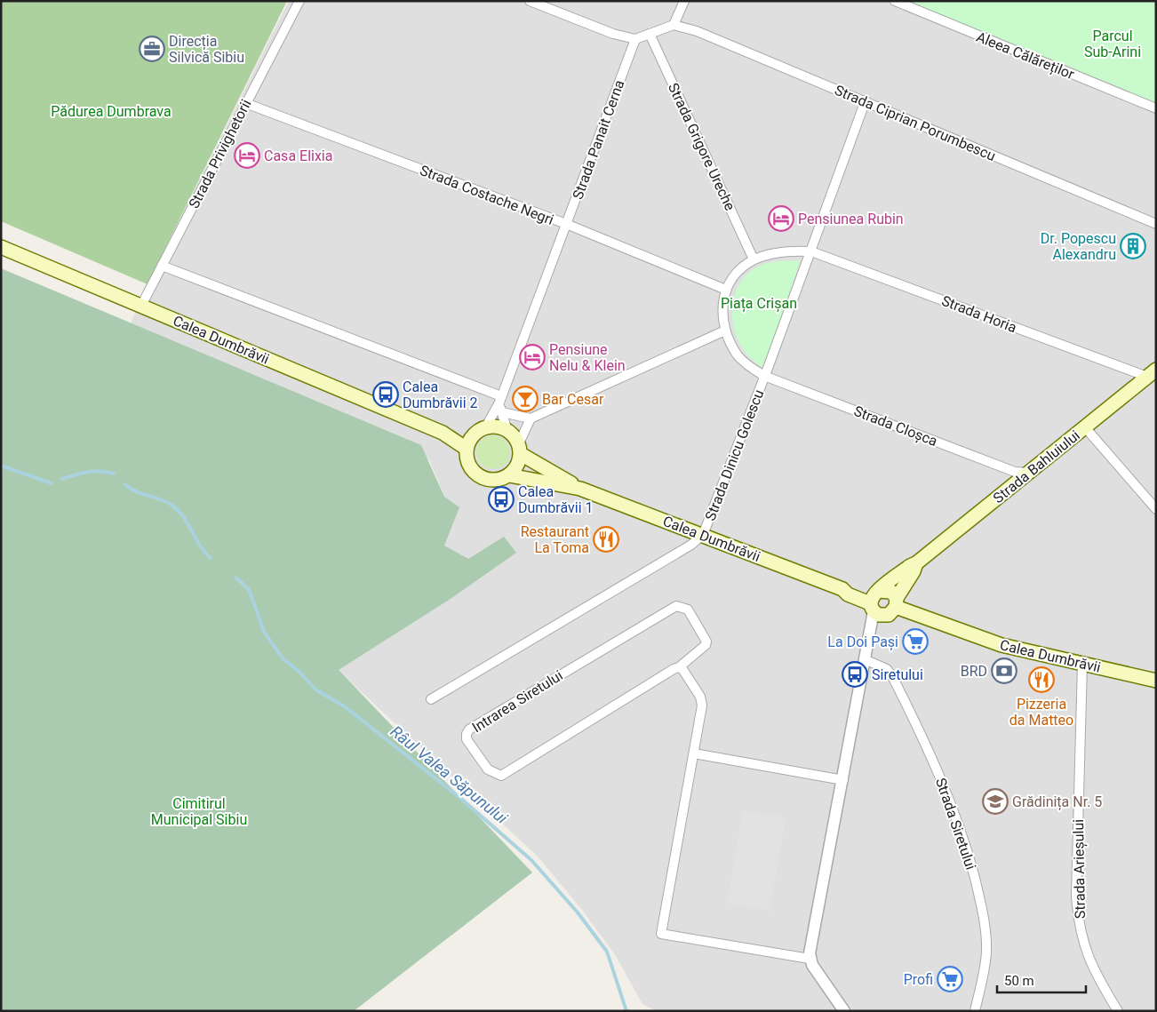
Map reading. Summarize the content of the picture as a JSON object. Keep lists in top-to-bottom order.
{
  "streets": {
    "main road": ["Calea Dumbrăvii", "Strada Bahluiului"],
    "street": [
      "Aleea Călăreților",
      "Strada Ciprian Porumbescu",
      "Strada Panait Cerna",
      "Strada Grigore Ureche",
      "Strada Privighetorii",
      "Strada Costache Negri",
      "Strada Horia",
      "Strada Cloșca",
      "Strada Dinicu Golescu",
      "Intrarea Siretului",
      "Strada Siretului",
      "Strada Arieșului"
    ]
  },
  "crossings": [
    ["Strada Panait Cerna", "Strada Costache Negri"],
    ["Strada Panait Cerna", "Calea Dumbrăvii"],
    ["Strada Privighetorii", "Strada Costache Negri"],
    ["Strada Privighetorii", "Calea Dumbrăvii"],
    ["Strada Horia", "Strada Bahluiului"],
    ["Calea Dumbrăvii", "Strada Dinicu Golescu"],
    ["Calea Dumbrăvii", "Strada Bahluiului"],
    ["Calea Dumbrăvii", "Strada Arieșului"],
    ["Strada Cloșca", "Strada Dinicu Golescu"],
    ["Strada Cloșca", "Strada Bahluiului"]
  ],
  "water": ["Râul Valea Săpunului"],
  "parks": [
    "Parcul Sub-Arini",
    "Pădurea Dumbrava",
    "Piața Crișan",
    "Cimitirul Municipal Sibiu"
  ],
  "places": {
    "office": ["Direcția Silvică Sibiu"],
    "hotel": ["Casa Elixia", "Pensiunea Rubin", "Pensiune Nelu & Klein"],
    "building": ["Dr. Popescu Alexandru"],
    "bus stop": ["Calea Dumbrăvii 2", "Calea Dumbrăvii 1", "Siretului"],
    "bar": ["Bar Cesar"],
    "restaurant": ["Restaurant La Toma", "Pizzeria da Matteo"],
    "supermarket": ["La Doi Pași", "Profi"],
    "bank": ["BRD"],
    "school or university": ["Grădinița Nr. 5"]
  },
  "scale_bar": "50 m"
}
